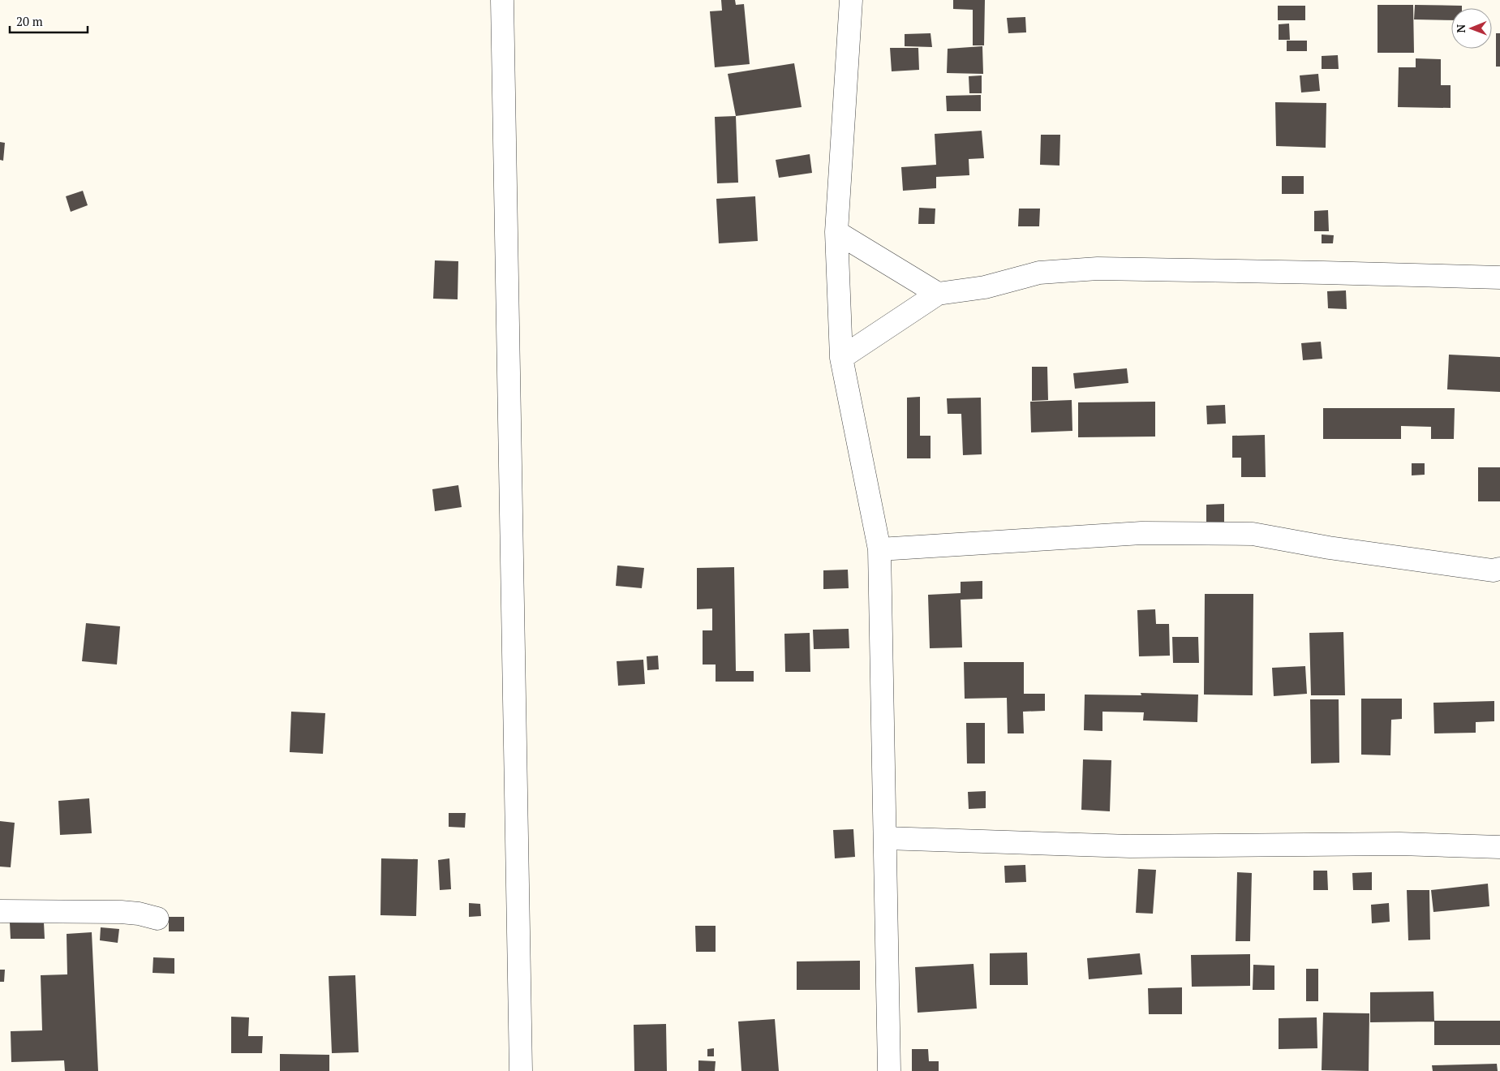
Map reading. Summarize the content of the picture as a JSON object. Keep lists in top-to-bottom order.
{
  "scale_bar": "20 m",
  "north": "left"
}
